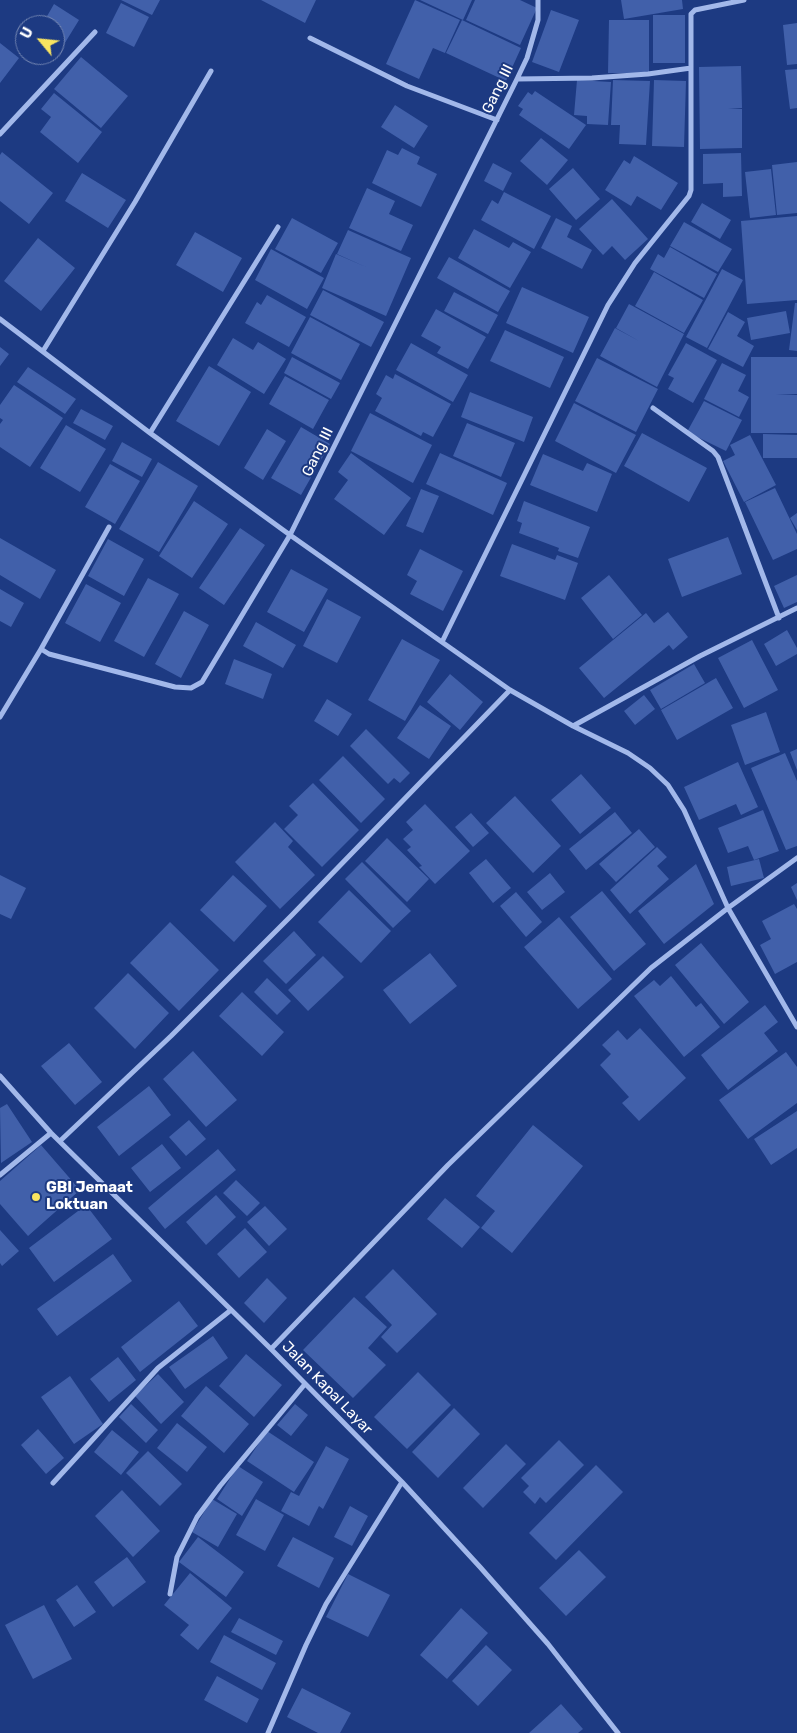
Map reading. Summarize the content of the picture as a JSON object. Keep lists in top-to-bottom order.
{
  "streets": {
    "street": ["Gang III", "Jalan Kapal Layar"]
  },
  "places": ["GBI Jemaat Loktuan"],
  "north": "top left"
}
